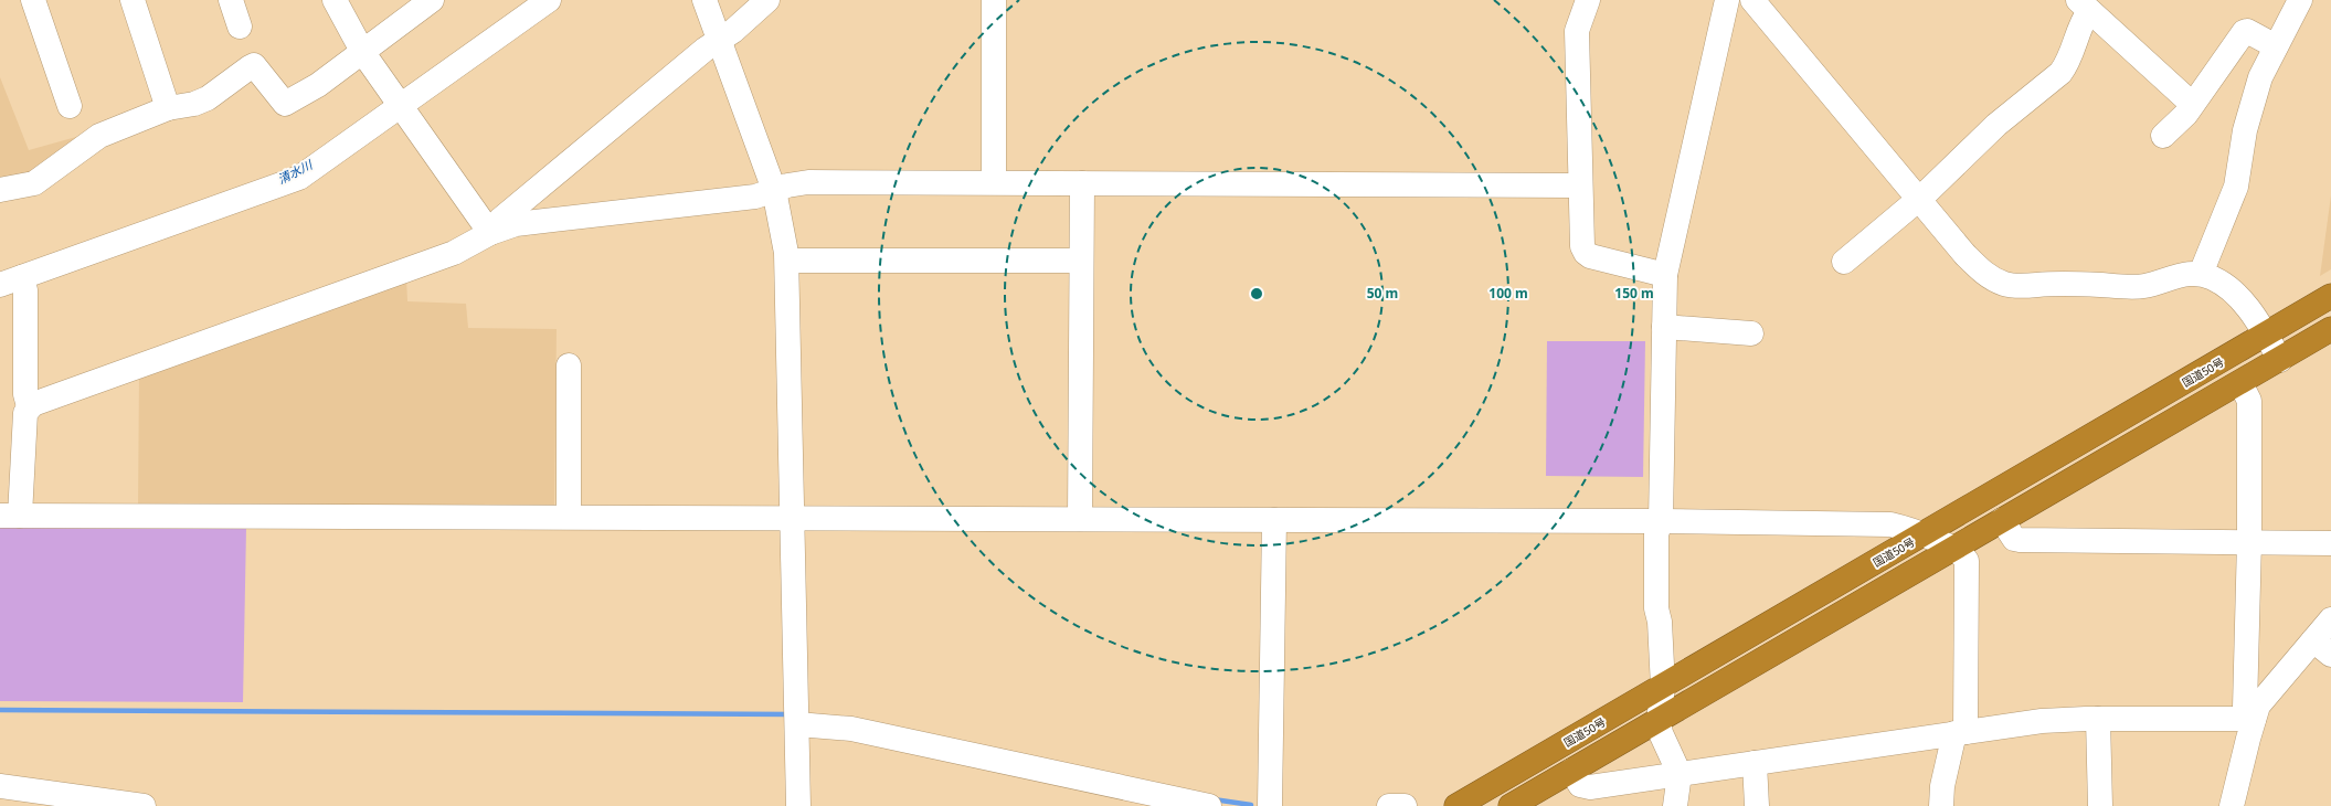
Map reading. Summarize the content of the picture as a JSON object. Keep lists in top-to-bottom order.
{
  "streets": {
    "highway": ["国道50号"]
  },
  "water": ["清水川"],
  "rings": ["50 m", "100 m", "150 m"]
}
